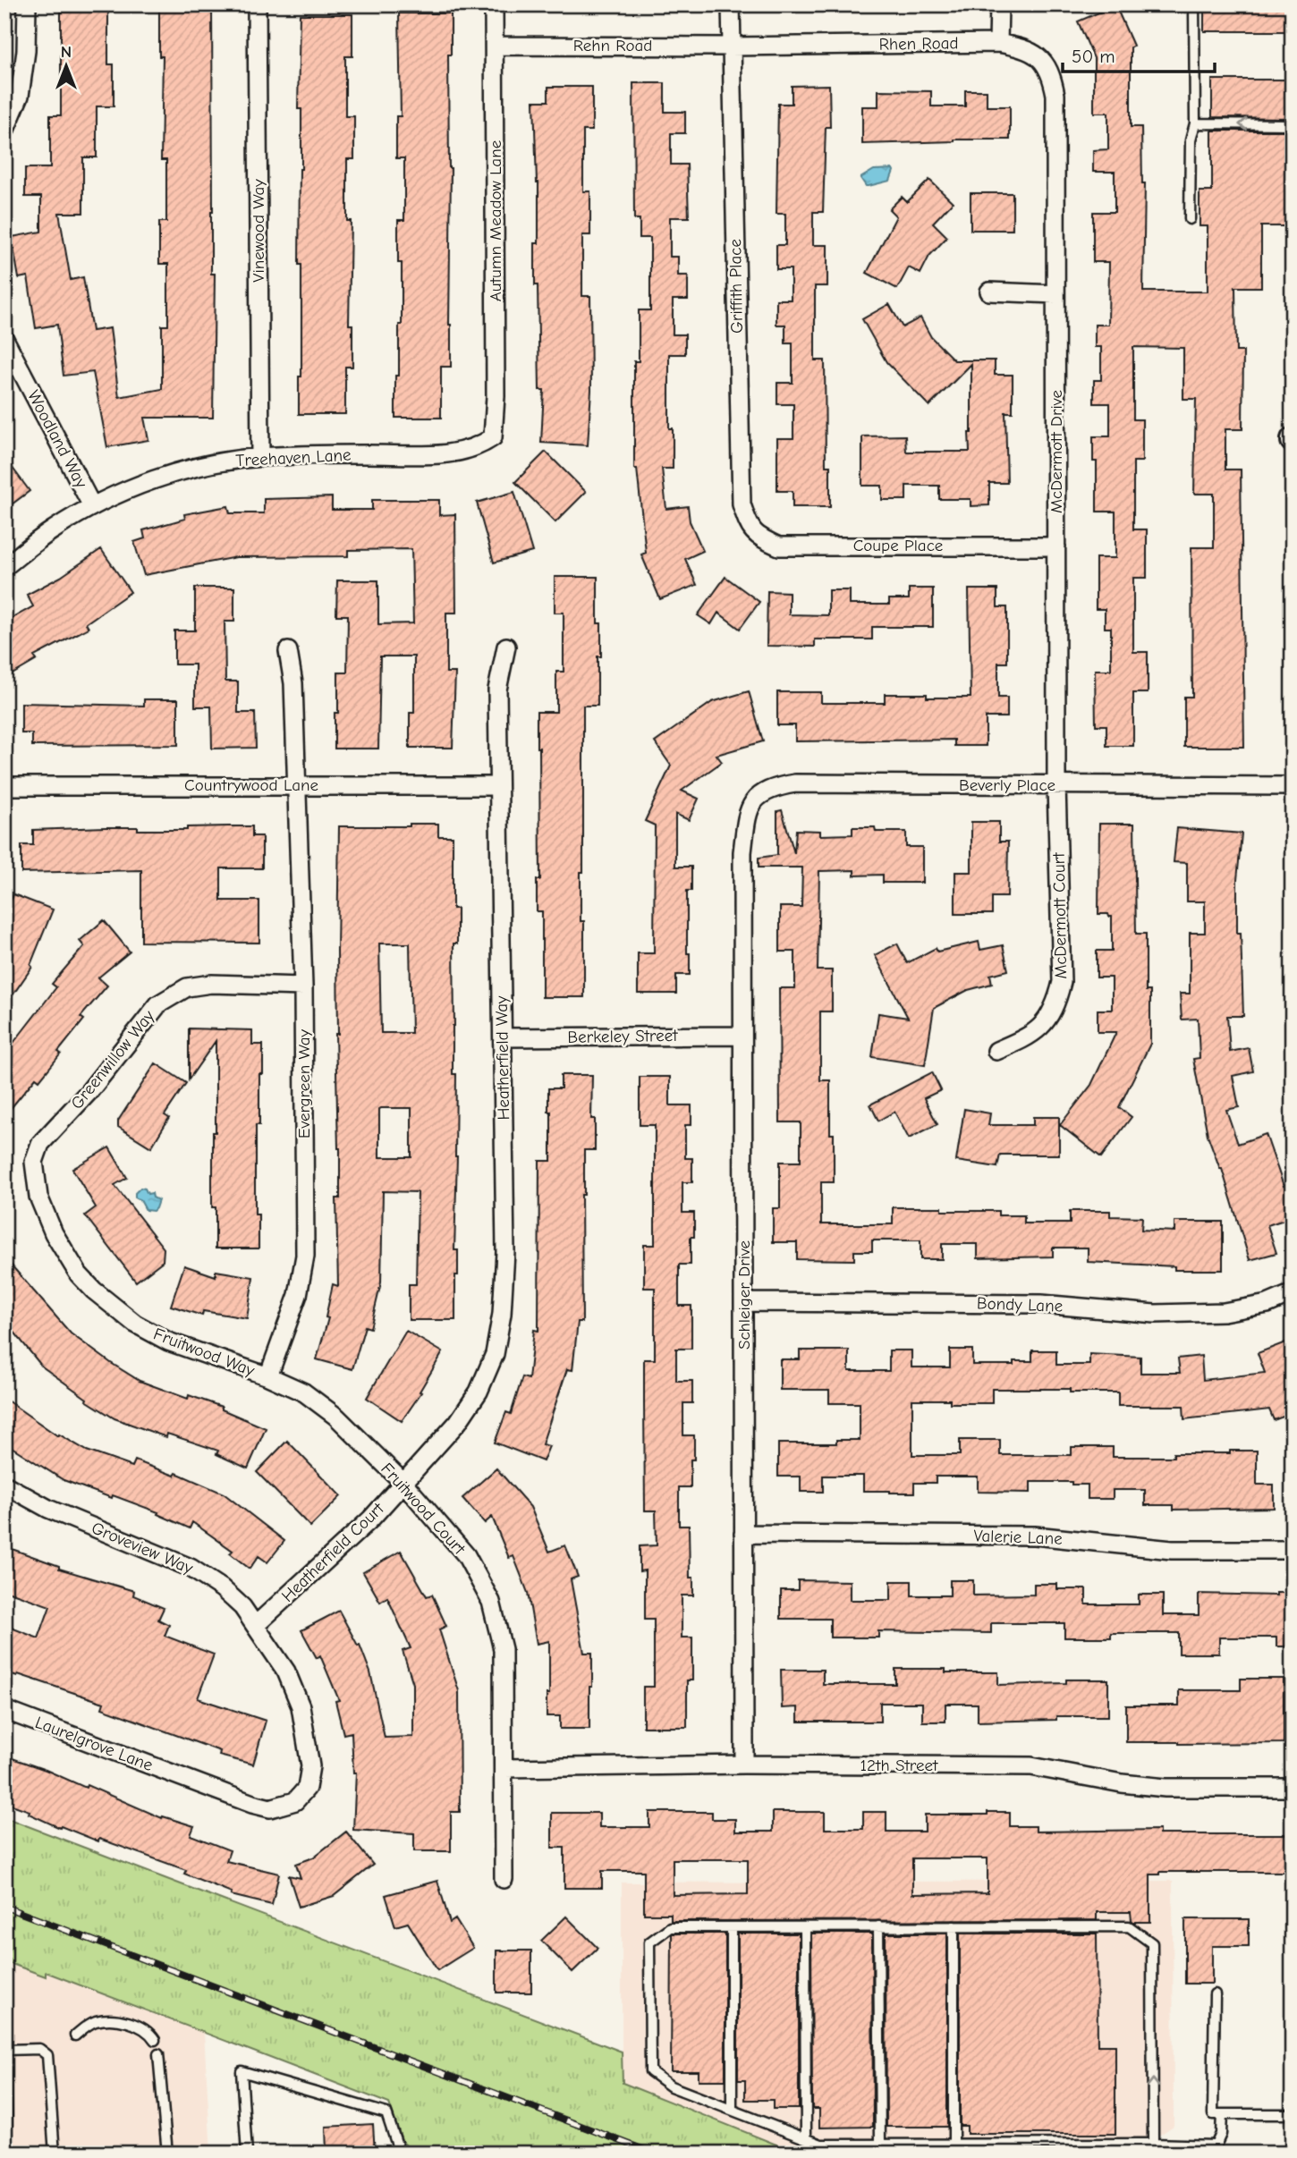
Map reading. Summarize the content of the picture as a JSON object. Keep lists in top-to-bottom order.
{
  "streets": {
    "street": [
      "Rhen Road",
      "Rehn Road",
      "Autumn Meadow Lane",
      "Vinewood Way",
      "Griffith Place",
      "Woodland Way",
      "McDermott Drive",
      "Treehaven Lane",
      "Coupe Place",
      "Countrywood Lane",
      "Beverly Place",
      "McDermott Court",
      "Berkeley Street",
      "Heatherfield Way",
      "Greenwillow Way",
      "Evergreen Way",
      "Schleiger Drive",
      "Bondy Lane",
      "Fruitwood Way",
      "Fruitwood Court",
      "Valerie Lane",
      "Groveview Way",
      "Heatherfield Court",
      "Laurelgrove Lane",
      "12th Street"
    ]
  },
  "crossings": [
    ["Rhen Road", "Rehn Road"],
    ["Rhen Road", "Griffith Place"],
    ["Rhen Road", "McDermott Drive"],
    ["Rehn Road", "Autumn Meadow Lane"],
    ["Rehn Road", "Griffith Place"],
    ["Autumn Meadow Lane", "Treehaven Lane"],
    ["Vinewood Way", "Treehaven Lane"],
    ["Griffith Place", "Coupe Place"],
    ["Woodland Way", "Treehaven Lane"],
    ["McDermott Drive", "Coupe Place"],
    ["McDermott Drive", "Beverly Place"],
    ["McDermott Drive", "McDermott Court"],
    ["Countrywood Lane", "Heatherfield Way"],
    ["Countrywood Lane", "Evergreen Way"],
    ["Beverly Place", "McDermott Court"],
    ["Beverly Place", "Schleiger Drive"],
    ["Berkeley Street", "Heatherfield Way"],
    ["Berkeley Street", "Schleiger Drive"],
    ["Heatherfield Way", "Heatherfield Court"],
    ["Greenwillow Way", "Evergreen Way"],
    ["Greenwillow Way", "Fruitwood Way"],
    ["Evergreen Way", "Fruitwood Way"],
    ["Evergreen Way", "Fruitwood Court"],
    ["Schleiger Drive", "Bondy Lane"],
    ["Schleiger Drive", "Valerie Lane"],
    ["Schleiger Drive", "12th Street"],
    ["Fruitwood Way", "Fruitwood Court"],
    ["Fruitwood Court", "Heatherfield Court"],
    ["Fruitwood Court", "12th Street"],
    ["Groveview Way", "Heatherfield Court"],
    ["Groveview Way", "Laurelgrove Lane"]
  ],
  "scale_bar": "50 m",
  "north": "top"
}
